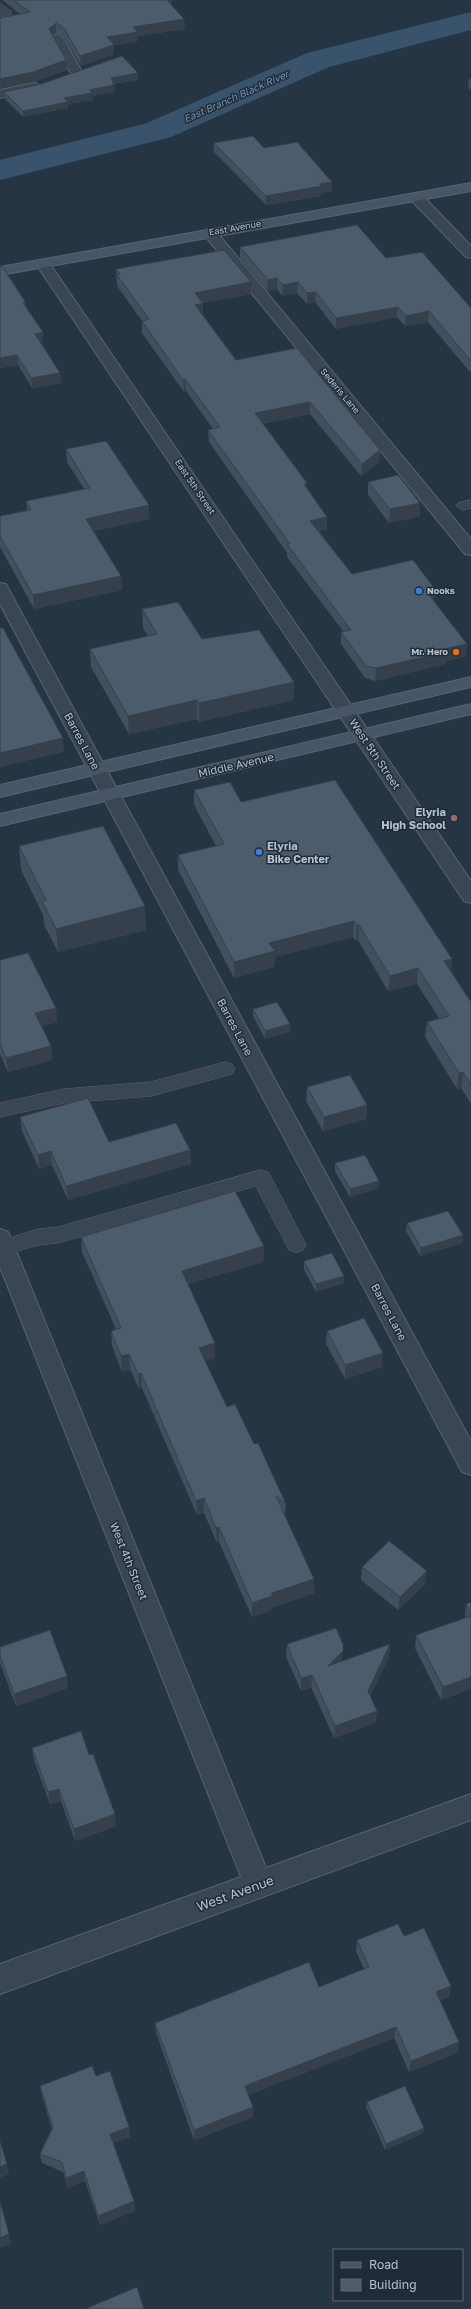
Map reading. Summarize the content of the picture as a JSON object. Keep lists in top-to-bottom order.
{
  "streets": {
    "main road": ["East Avenue", "Middle Avenue"],
    "street": [
      "Sederis Lane",
      "East 5th Street",
      "Barres Lane",
      "West 5th Street",
      "West 4th Street",
      "West Avenue"
    ]
  },
  "crossings": [
    ["East Avenue", "Sederis Lane"],
    ["East Avenue", "East 5th Street"],
    ["East 5th Street", "West 5th Street"],
    ["Barres Lane", "Middle Avenue"],
    ["West 5th Street", "Middle Avenue"],
    ["West 4th Street", "West Avenue"]
  ],
  "water": ["East Branch Black River"],
  "places": [
    "Nooks",
    "Mr. Hero",
    "Elyria High School",
    "Elyria Bike Center"
  ],
  "legend": ["Road", "Building"]
}
